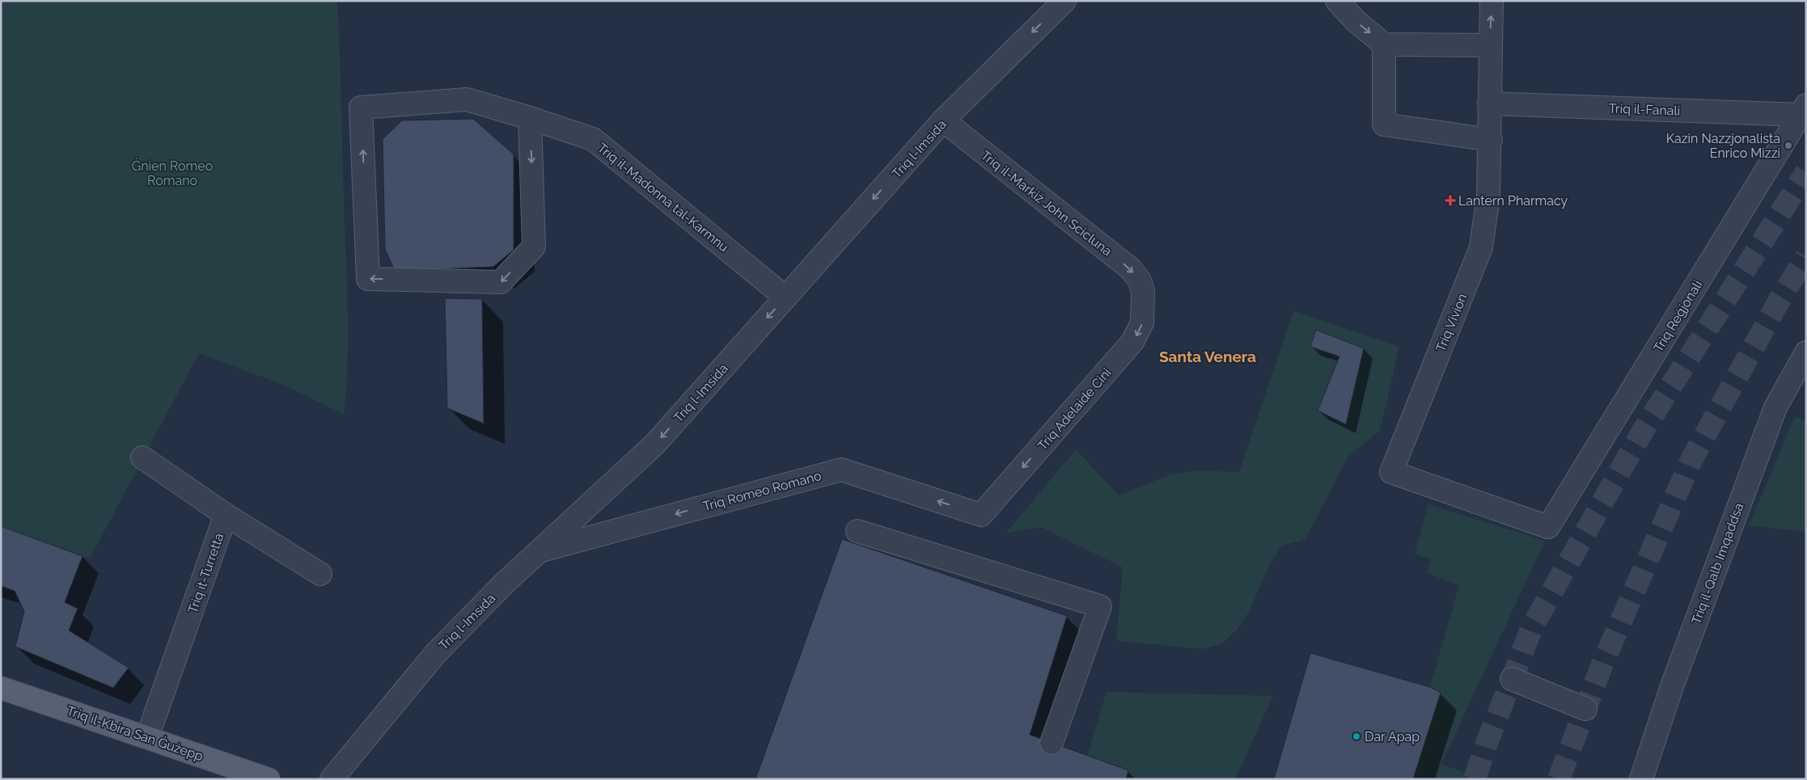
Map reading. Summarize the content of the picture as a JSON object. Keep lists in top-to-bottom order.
{
  "streets": {
    "main road": ["Triq il-Kbira San Ġużepp"],
    "street": [
      "Triq il-Fanali",
      "Triq l-Imsida",
      "Triq il-Madonna tal-Karmnu",
      "Triq il-Markiż John Scicluna",
      "Triq Reġjonali",
      "Triq Vivion",
      "Triq Adelaide Cini",
      "Triq Romeo Romano",
      "Triq il-Qalb Imqaddsa",
      "Triq it-Turretta"
    ]
  },
  "crossings": [
    ["Triq il-Fanali", "Triq Reġjonali"],
    ["Triq il-Fanali", "Triq Vivion"],
    ["Triq l-Imsida", "Triq il-Madonna tal-Karmnu"],
    ["Triq l-Imsida", "Triq il-Markiż John Scicluna"],
    ["Triq l-Imsida", "Triq Romeo Romano"],
    ["Triq il-Markiż John Scicluna", "Triq Adelaide Cini"],
    ["Triq Reġjonali", "Triq Vivion"],
    ["Triq Adelaide Cini", "Triq Romeo Romano"],
    ["Triq it-Turretta", "Triq il-Kbira San Ġużepp"]
  ],
  "one_way": [
    "Triq l-Imsida",
    "Triq il-Markiż John Scicluna",
    "Triq Adelaide Cini",
    "Triq Romeo Romano"
  ],
  "districts": ["Santa Venera"],
  "parks": ["Ġnien Romeo Romano"],
  "places": {
    "other": ["Kazin Nazzjonalista Enrico Mizzi", "Dar Apap"],
    "health": ["Lantern Pharmacy"]
  }
}
